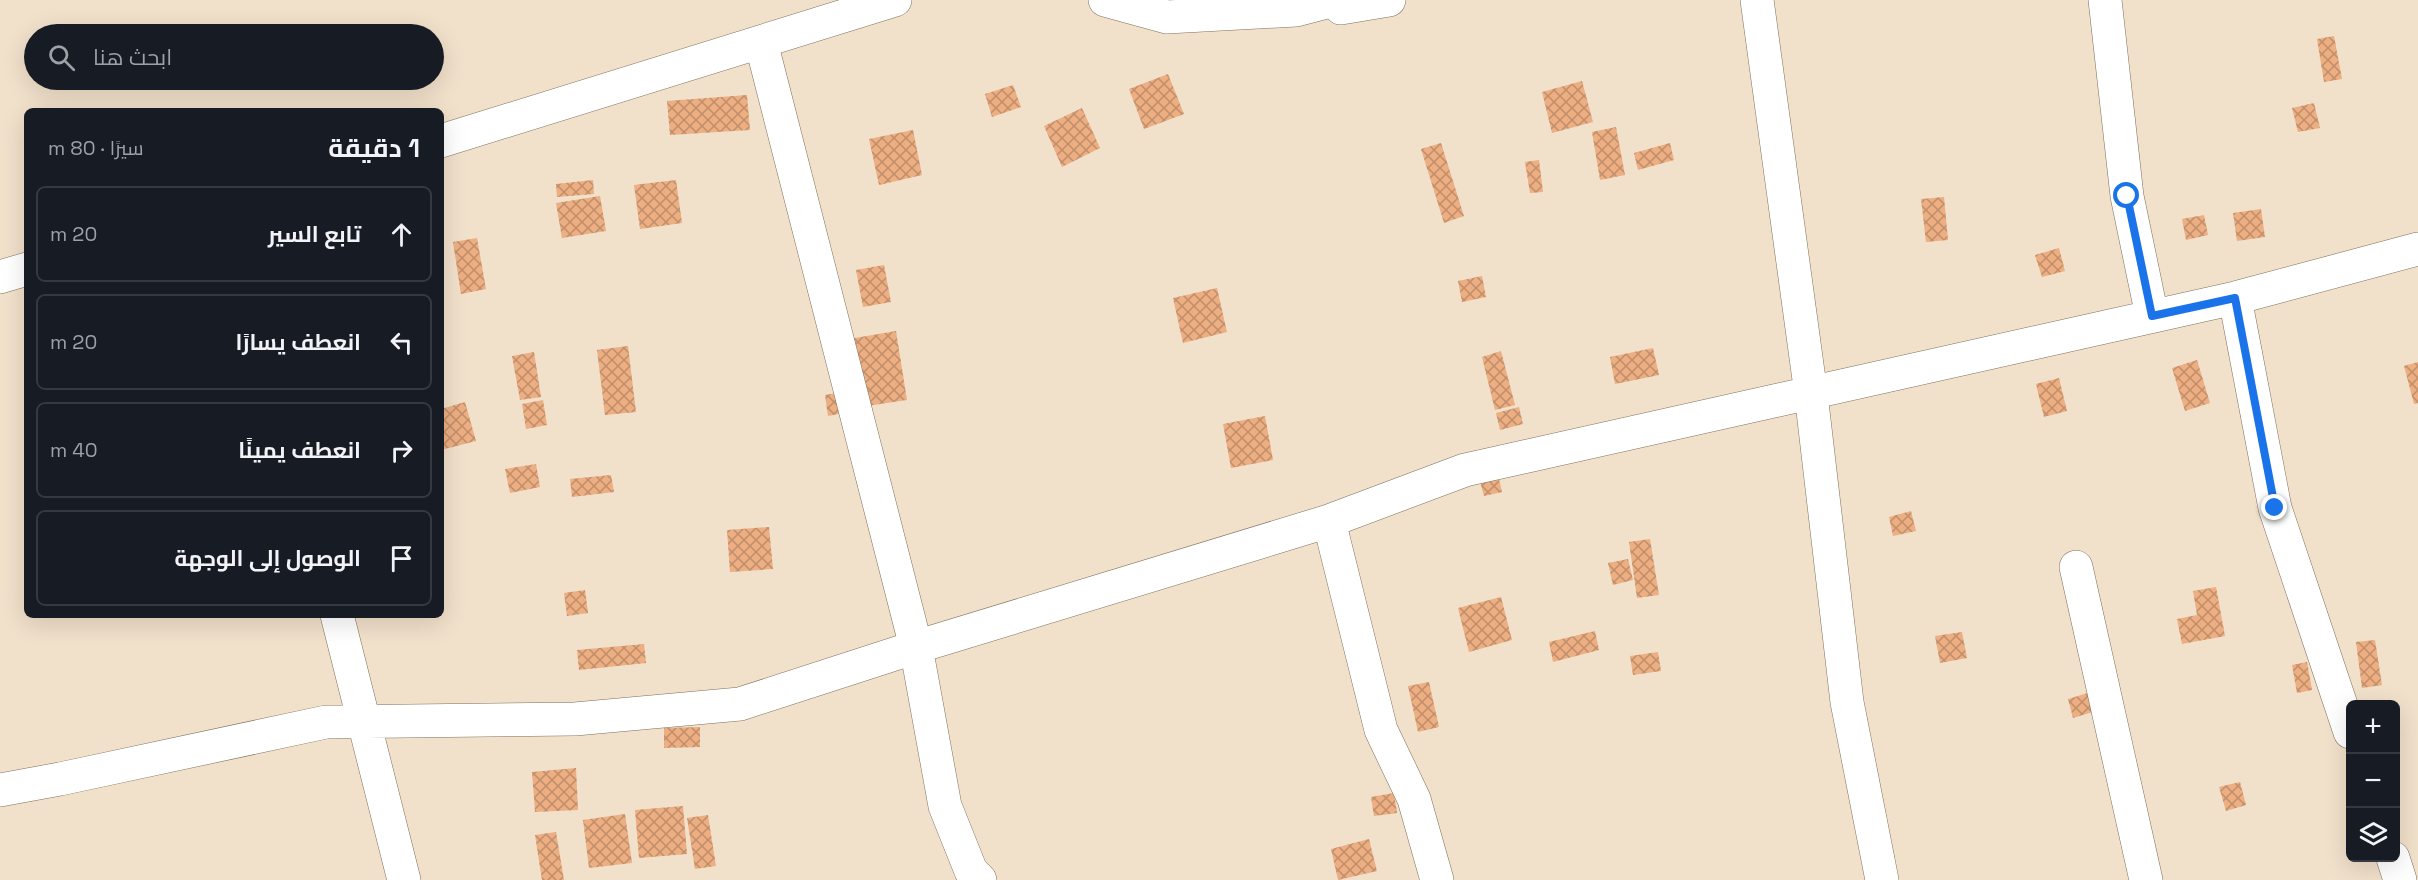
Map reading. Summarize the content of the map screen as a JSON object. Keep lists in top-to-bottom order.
{
  "page": {
    "search": "ابحث هنا",
    "heading": ["1 دقيقة", "سيرًا · 80 m"],
    "list": [
      ["تابع السير", "20 m"],
      ["انعطف يسارًا", "20 m"],
      ["انعطف يمينًا", "40 m"],
      "الوصول إلى الوجهة"
    ],
    "map_buttons": ["+", "−"]
  }
}
